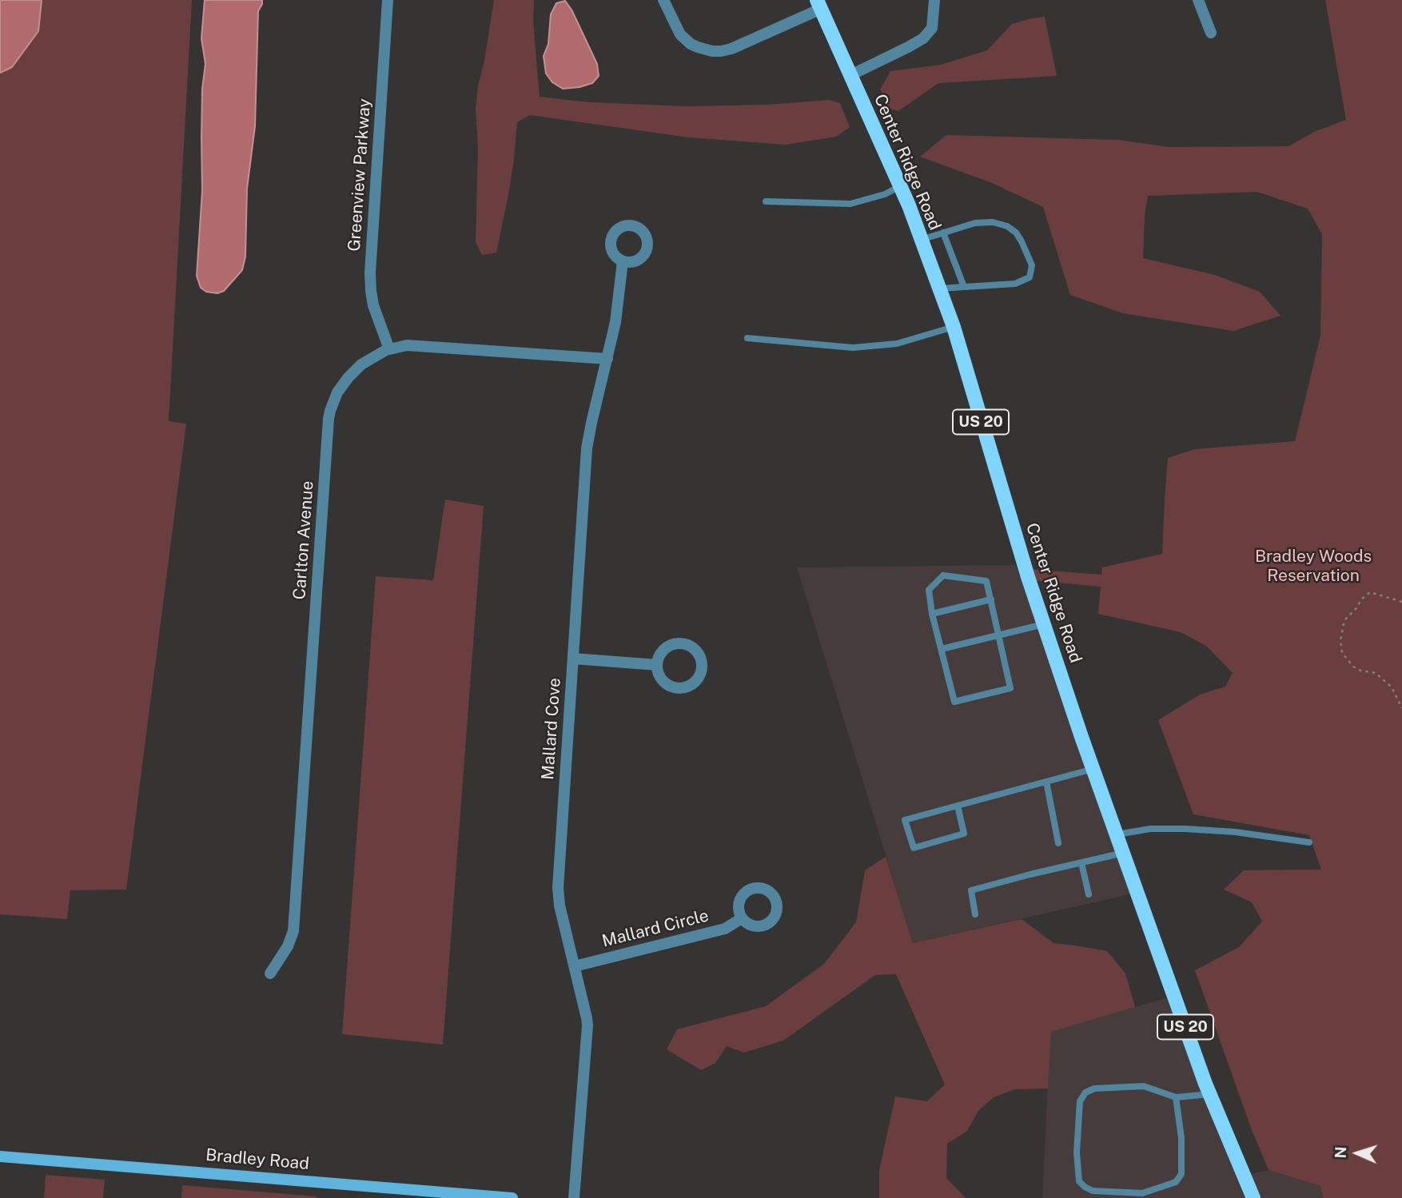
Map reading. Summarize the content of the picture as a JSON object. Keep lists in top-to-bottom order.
{
  "streets": {
    "main road": ["Center Ridge Road", "US 20"],
    "street": [
      "Greenview Parkway",
      "Carlton Avenue",
      "Mallard Cove",
      "Mallard Circle",
      "Bradley Road"
    ]
  },
  "crossings": [
    ["Greenview Parkway", "Carlton Avenue"],
    ["Carlton Avenue", "Mallard Cove"],
    ["Mallard Cove", "Mallard Circle"]
  ],
  "parks": ["Bradley Woods Reservation"],
  "north": "left"
}
